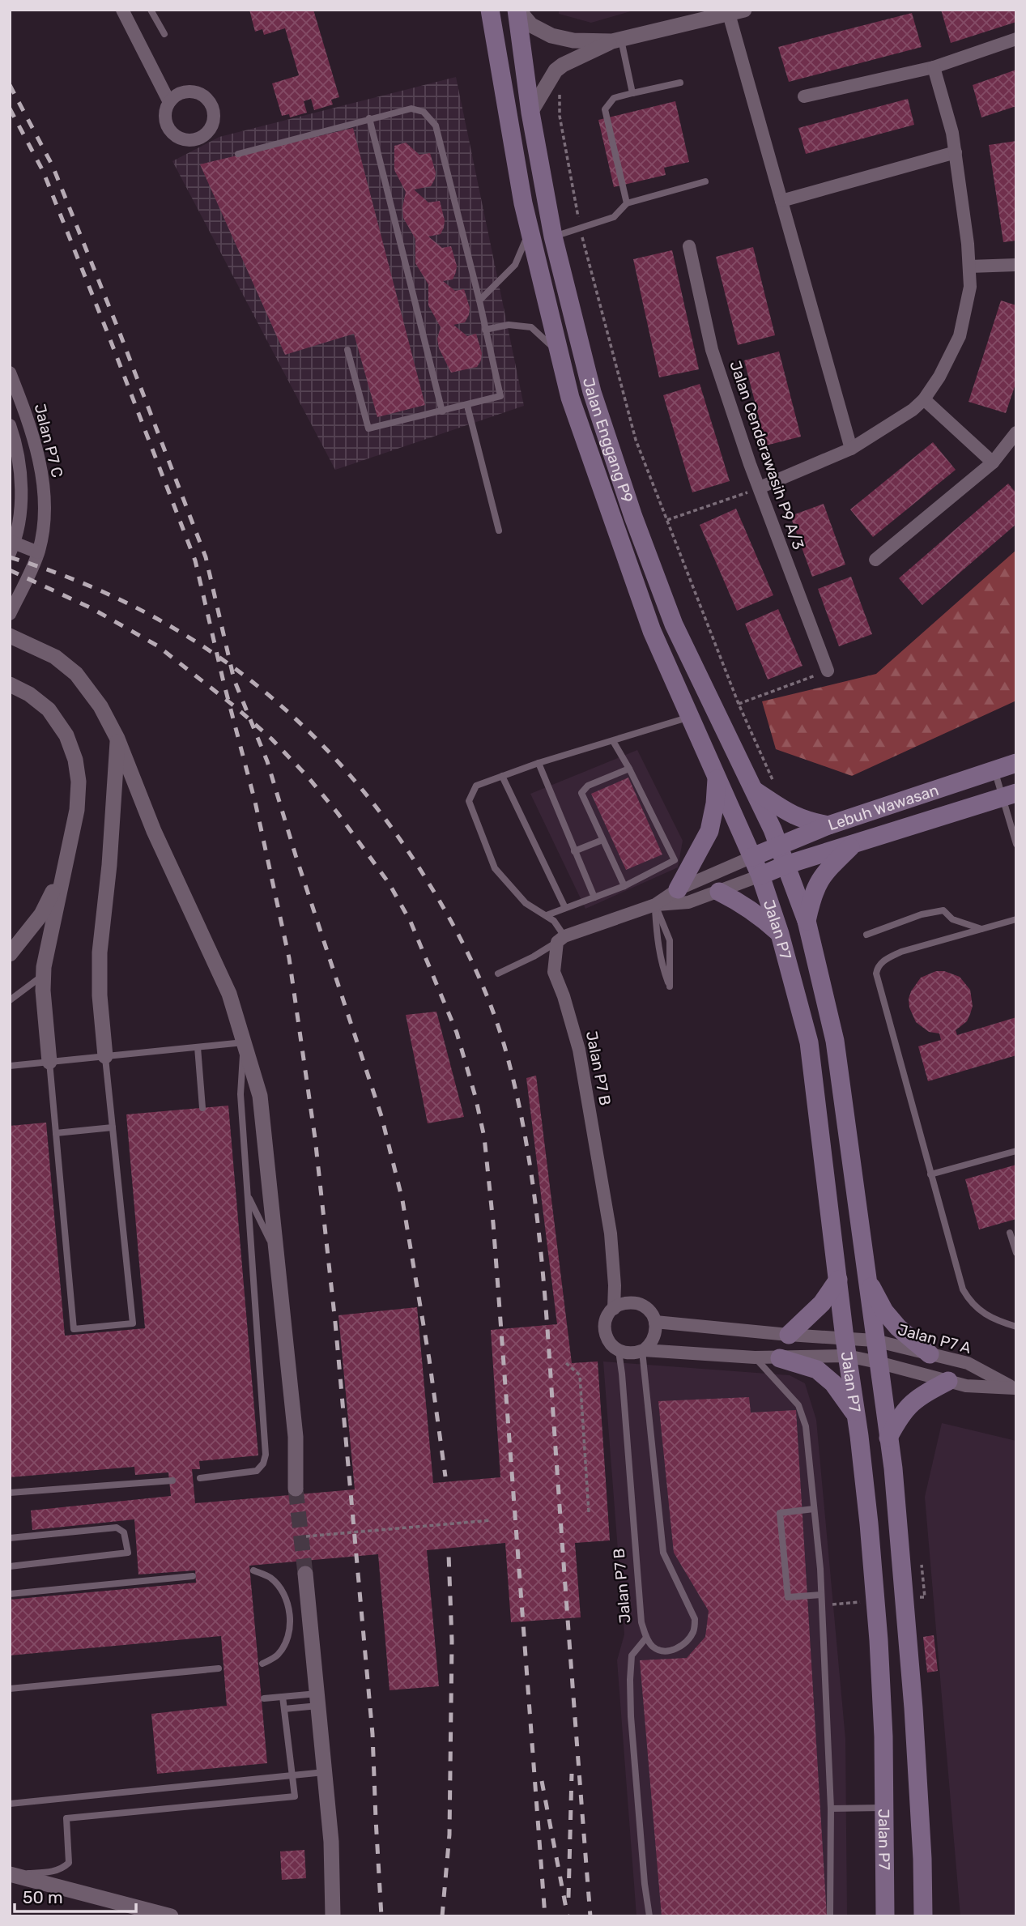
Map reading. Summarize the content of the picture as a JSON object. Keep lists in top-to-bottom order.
{
  "streets": {
    "main road": ["Jalan Enggang P9", "Lebuh Wawasan", "Jalan P7"],
    "street": [
      "Jalan P7 C",
      "Jalan Cenderawasih P9 A/3",
      "Jalan P7 B",
      "Jalan P7 A"
    ]
  },
  "crossings": [
    ["Jalan Enggang P9", "Lebuh Wawasan"],
    ["Jalan Enggang P9", "Jalan P7"],
    ["Lebuh Wawasan", "Jalan P7"],
    ["Jalan P7", "Jalan P7 A"]
  ],
  "scale_bar": "50 m"
}
